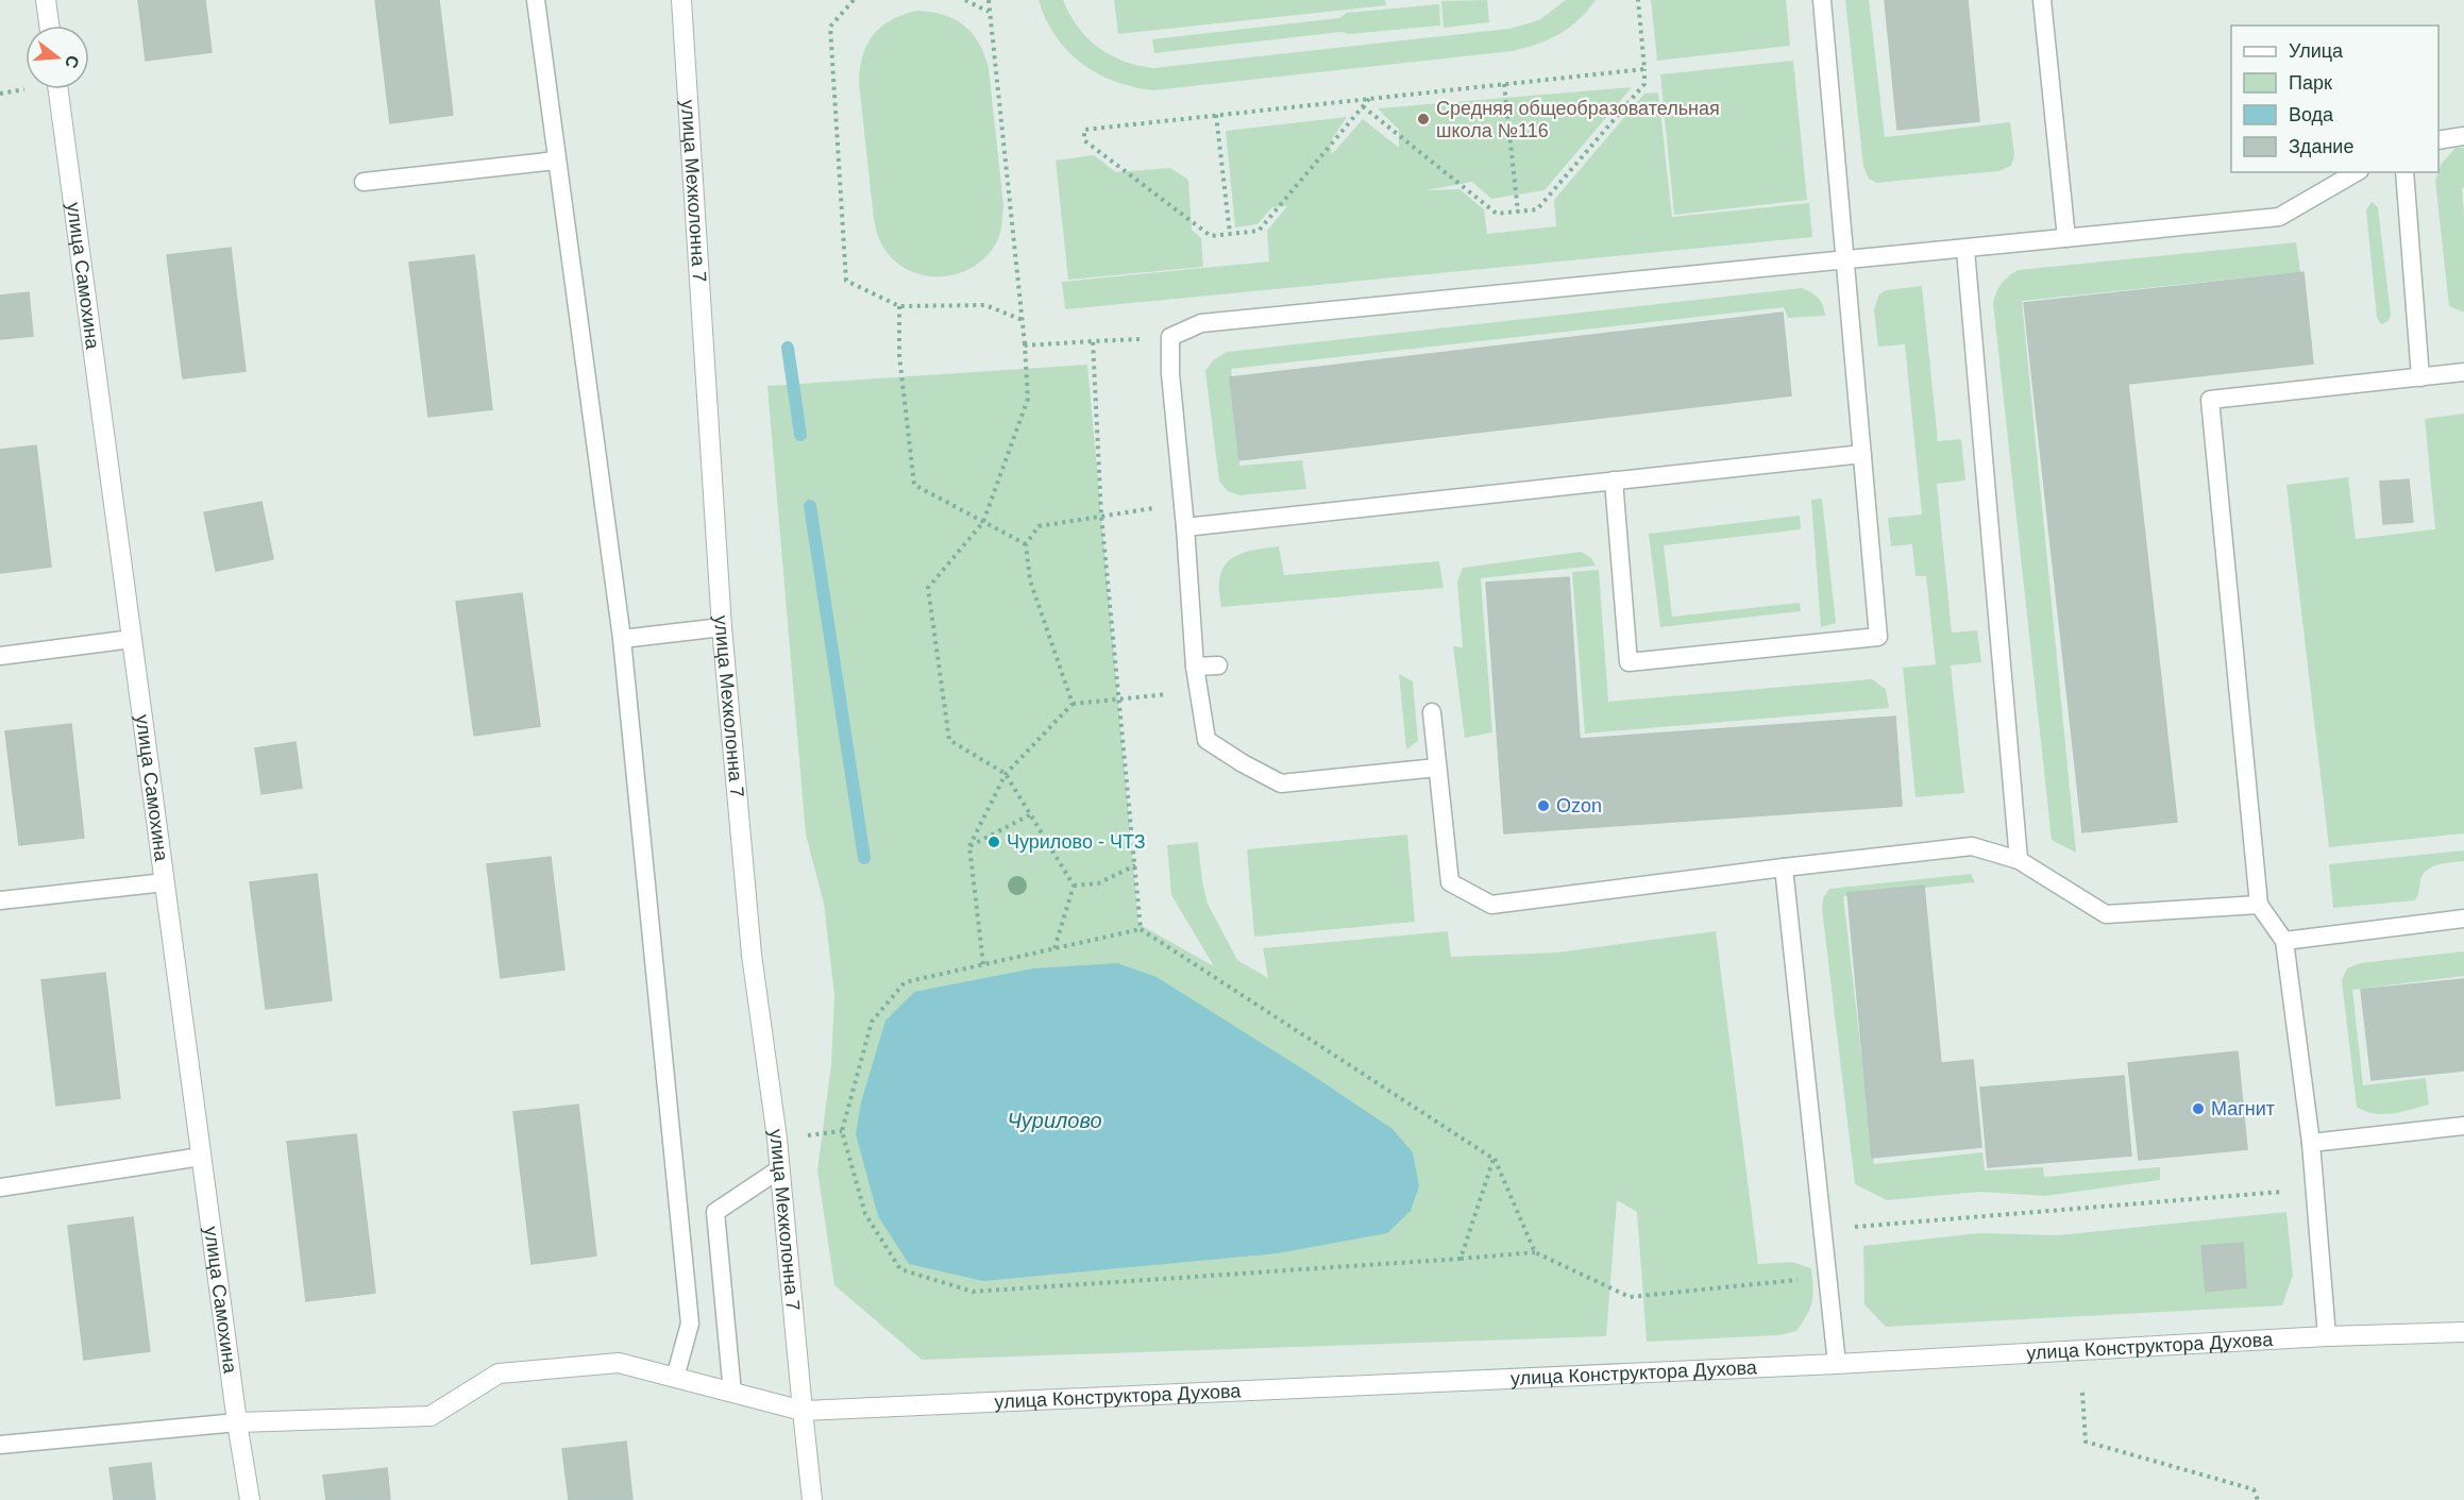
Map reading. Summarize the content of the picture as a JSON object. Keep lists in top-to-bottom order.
{
  "streets": {
    "street": ["улица Мехколонна 7", "улица Самохина", "улица Конструктора Духова"]
  },
  "crossings": [
    ["улица Мехколонна 7", "улица Конструктора Духова"],
    ["улица Самохина", "улица Конструктора Духова"]
  ],
  "water": ["Чурилово"],
  "places": [
    "Средняя общеобразовательная школа №116",
    "Ozon",
    "Чурилово - ЧТЗ",
    "Магнит"
  ],
  "legend": [
    "Улица",
    "Парк",
    "Вода",
    "Здание"
  ],
  "north": "right"
}
